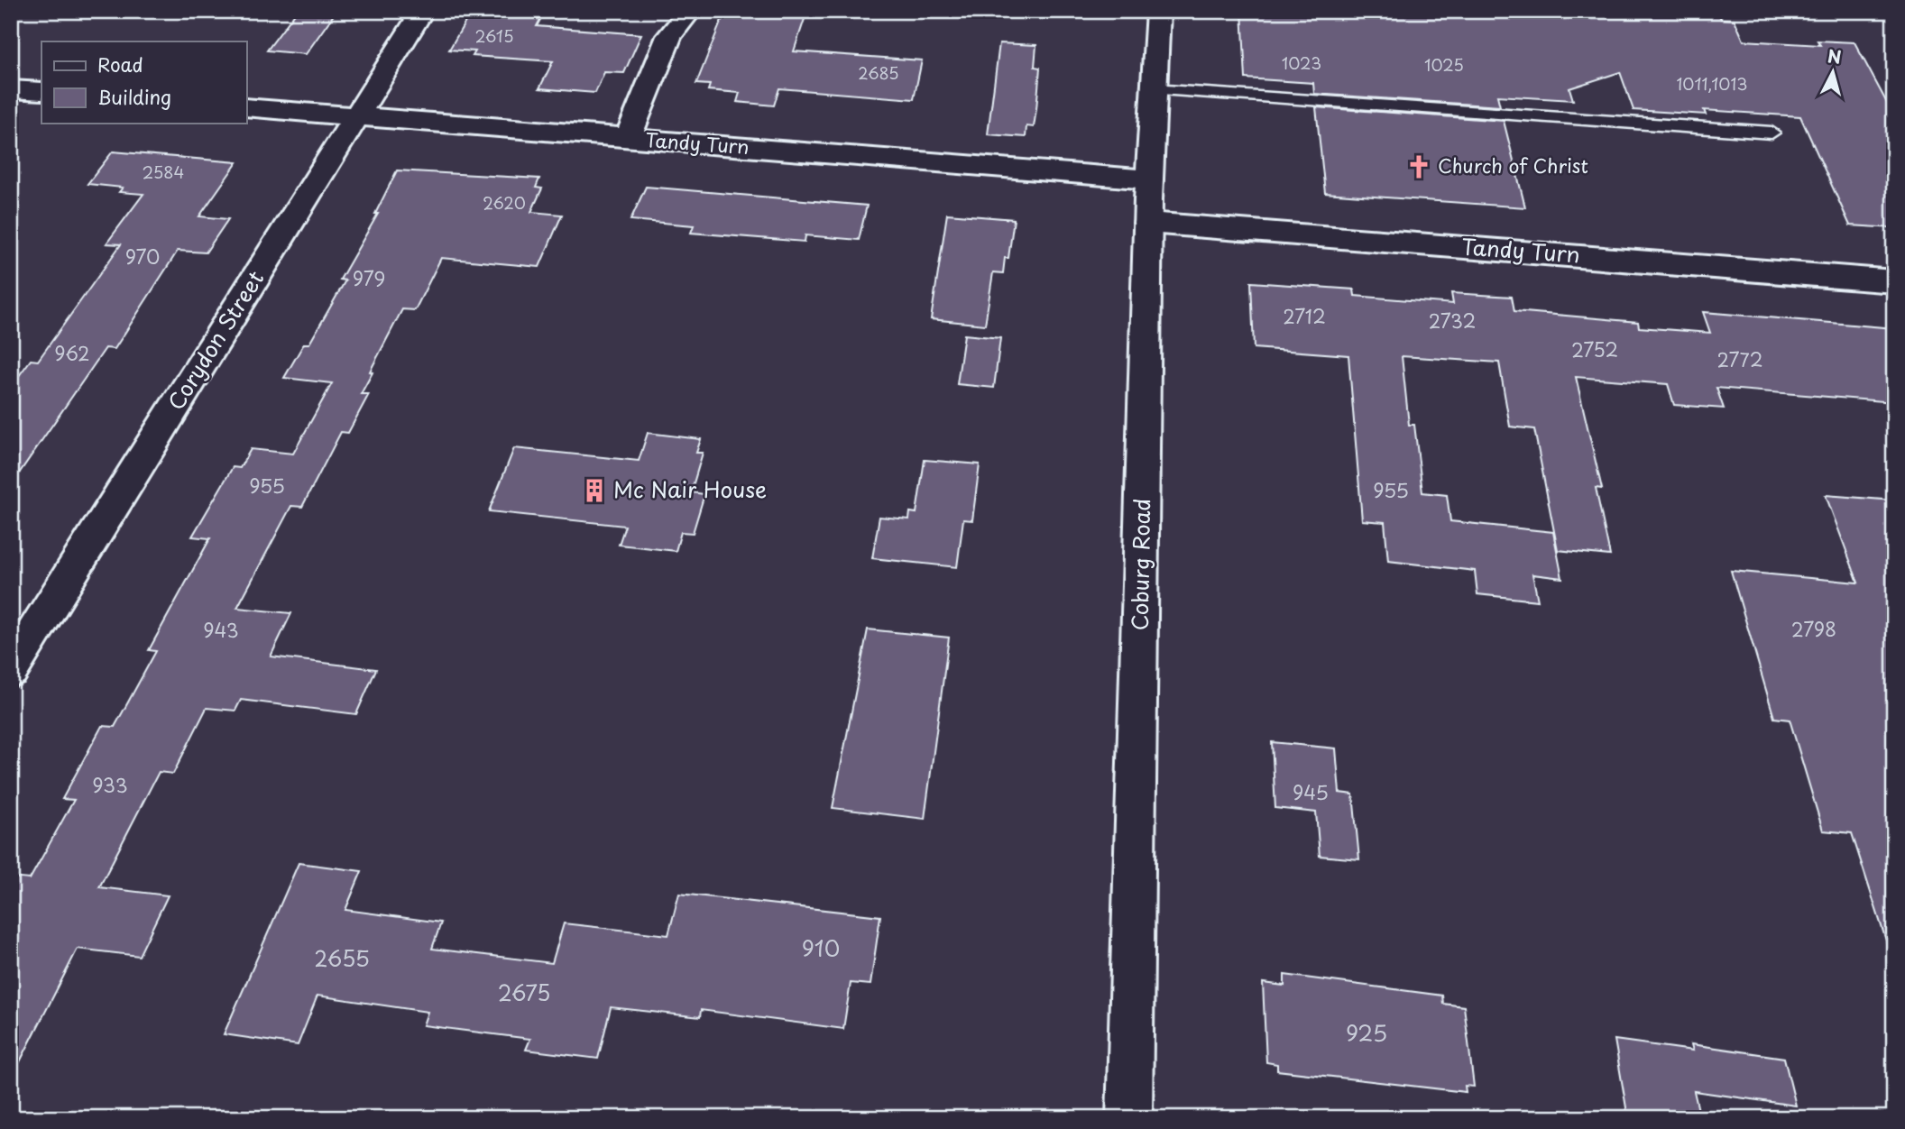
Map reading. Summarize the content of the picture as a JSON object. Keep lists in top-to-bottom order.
{
  "streets": {
    "street": ["Tandy Turn", "Corydon Street", "Coburg Road"]
  },
  "crossings": [
    ["Tandy Turn", "Corydon Street"],
    ["Tandy Turn", "Coburg Road"]
  ],
  "places": {
    "church": ["Church of Christ"],
    "building": ["Mc Nair House"]
  },
  "house_numbers": [
    "2615",
    "1023",
    "1025",
    "2685",
    "1011,1013",
    "2584",
    "2620",
    "970",
    "979",
    "2712",
    "2732",
    "2752",
    "962",
    "2772",
    "955",
    "955",
    "2798",
    "943",
    "933",
    "945",
    "910",
    "2655",
    "2675",
    "925"
  ],
  "legend": ["Road", "Building"],
  "north": "top"
}
